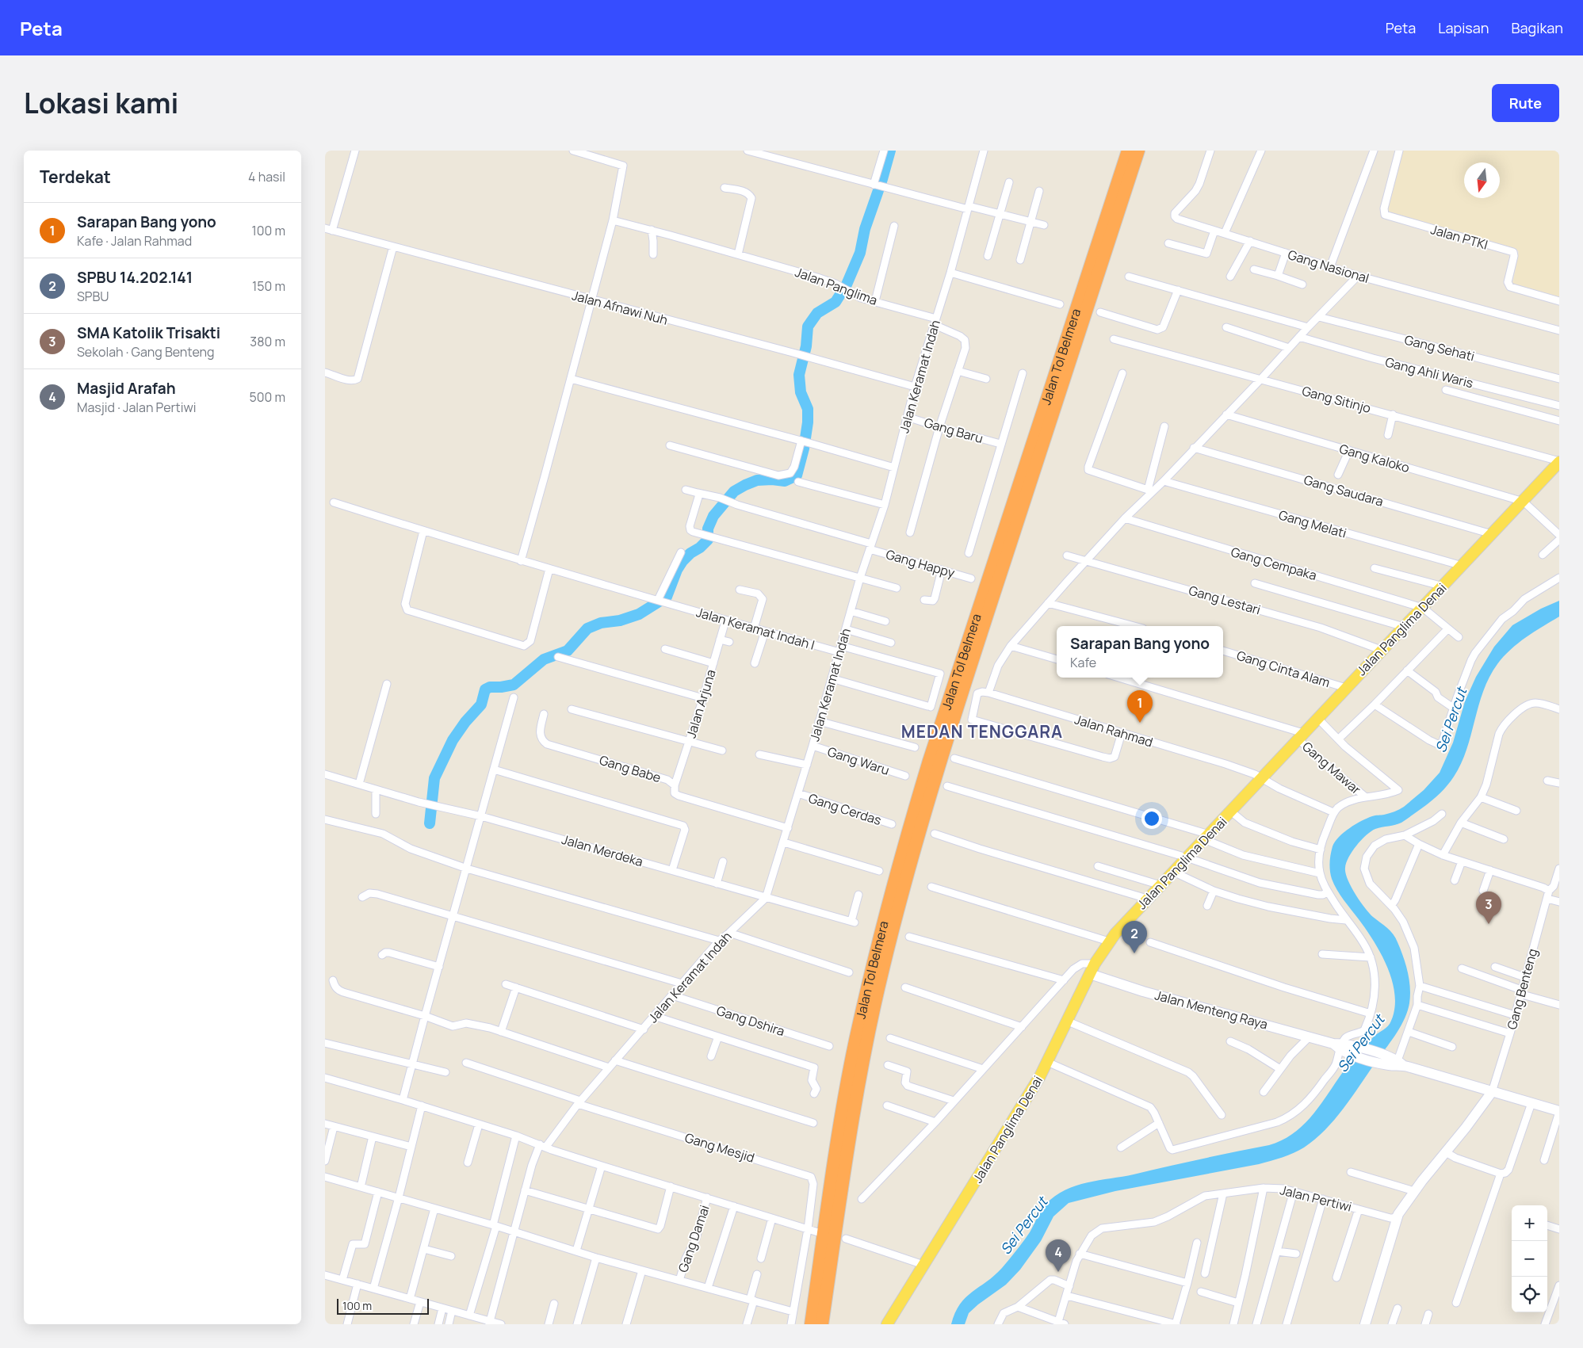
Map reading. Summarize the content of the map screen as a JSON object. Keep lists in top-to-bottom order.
{
  "streets": {
    "highway": ["Jalan Tol Belmera"],
    "main road": ["Jalan Panglima Denai"],
    "street": [
      "Jalan PTKI",
      "Gang Nasional",
      "Jalan Panglima",
      "Jalan Afnawi Nuh",
      "Gang Sehati",
      "Gang Ahli Waris",
      "Jalan Keramat Indah",
      "Gang Sitinjo",
      "Gang Baru",
      "Gang Kaloko",
      "Gang Saudara",
      "Gang Melati",
      "Gang Happy",
      "Gang Cempaka",
      "Gang Lestari",
      "Jalan Keramat Indah I",
      "Gang Cinta Alam",
      "Jalan Arjuna",
      "Jalan Rahmad",
      "Gang Waru",
      "Gang Mawar",
      "Gang Babe",
      "Gang Cerdas",
      "Jalan Merdeka",
      "Gang Benteng",
      "Jalan Menteng Raya",
      "Gang Dshira",
      "Gang Mesjid",
      "Jalan Pertiwi",
      "Gang Damai"
    ]
  },
  "crossings": [
    ["Jalan Panglima", "Jalan Keramat Indah"],
    ["Jalan Afnawi Nuh", "Jalan Keramat Indah"],
    ["Jalan Keramat Indah", "Gang Baru"],
    ["Jalan Keramat Indah", "Gang Happy"],
    ["Jalan Keramat Indah", "Jalan Keramat Indah I"],
    ["Jalan Keramat Indah", "Gang Waru"],
    ["Jalan Keramat Indah", "Gang Babe"],
    ["Jalan Keramat Indah", "Gang Cerdas"],
    ["Jalan Keramat Indah", "Jalan Merdeka"],
    ["Jalan Keramat Indah", "Gang Dshira"],
    ["Jalan Keramat Indah", "Gang Mesjid"],
    ["Gang Sitinjo", "Jalan Panglima Denai"],
    ["Gang Kaloko", "Jalan Panglima Denai"],
    ["Gang Saudara", "Jalan Panglima Denai"],
    ["Gang Melati", "Jalan Panglima Denai"],
    ["Gang Cempaka", "Jalan Panglima Denai"],
    ["Gang Lestari", "Jalan Panglima Denai"],
    ["Jalan Keramat Indah I", "Jalan Arjuna"],
    ["Jalan Panglima Denai", "Gang Cinta Alam"],
    ["Jalan Panglima Denai", "Jalan Rahmad"],
    ["Jalan Panglima Denai", "Gang Mawar"],
    ["Jalan Panglima Denai", "Jalan Menteng Raya"],
    ["Jalan Arjuna", "Gang Babe"],
    ["Gang Benteng", "Jalan Menteng Raya"]
  ],
  "districts": ["MEDAN TENGGARA"],
  "water": ["Sei Percut"],
  "scale_bar": "100 m",
  "north": "bottom",
  "page": {
    "header": "Peta",
    "nav": ["Peta", "Lapisan", "Bagikan"],
    "title": "Lokasi kami",
    "buttons": "Rute",
    "heading": ["Terdekat", "4 hasil"],
    "list": [
      {
        "mark": "1",
        "name": "Sarapan Bang yono",
        "note": "Kafe · Jalan Rahmad",
        "value": "100 m"
      },
      {
        "mark": "2",
        "name": "SPBU 14.202.141",
        "note": "SPBU",
        "value": "150 m"
      },
      {
        "mark": "3",
        "name": "SMA Katolik Trisakti",
        "note": "Sekolah · Gang Benteng",
        "value": "380 m"
      },
      {
        "mark": "4",
        "name": "Masjid Arafah",
        "note": "Masjid · Jalan Pertiwi",
        "value": "500 m"
      }
    ],
    "popup": ["Sarapan Bang yono", "Kafe"],
    "pins": [
      "1",
      "3",
      "2",
      "4"
    ],
    "map_buttons": ["+", "−"],
    "scale": "100 m"
  }
}
